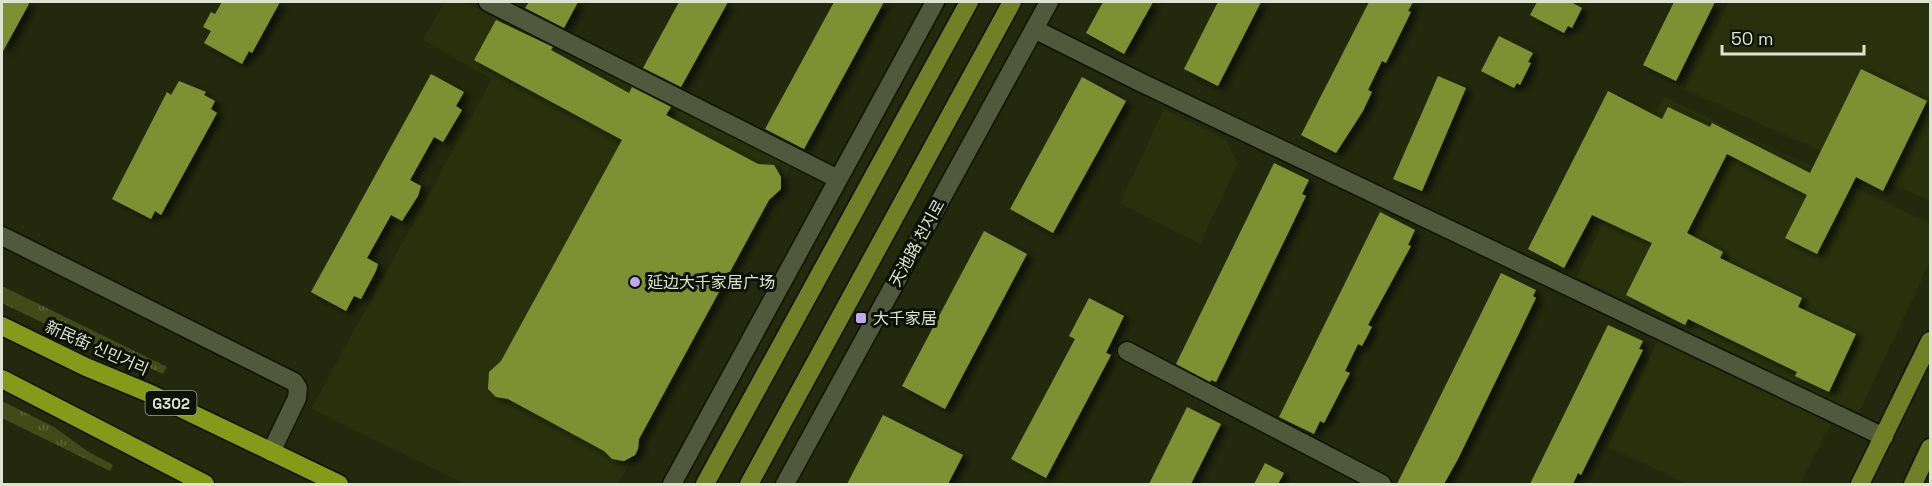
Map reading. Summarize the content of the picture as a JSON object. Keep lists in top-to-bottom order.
{
  "streets": {
    "highway": ["新民街 신민거리", "G302"],
    "main road": ["天池路 천지로"]
  },
  "places": {
    "other": ["延边大千家居广场"],
    "transit": ["大千家居"]
  },
  "scale_bar": "50 m"
}
